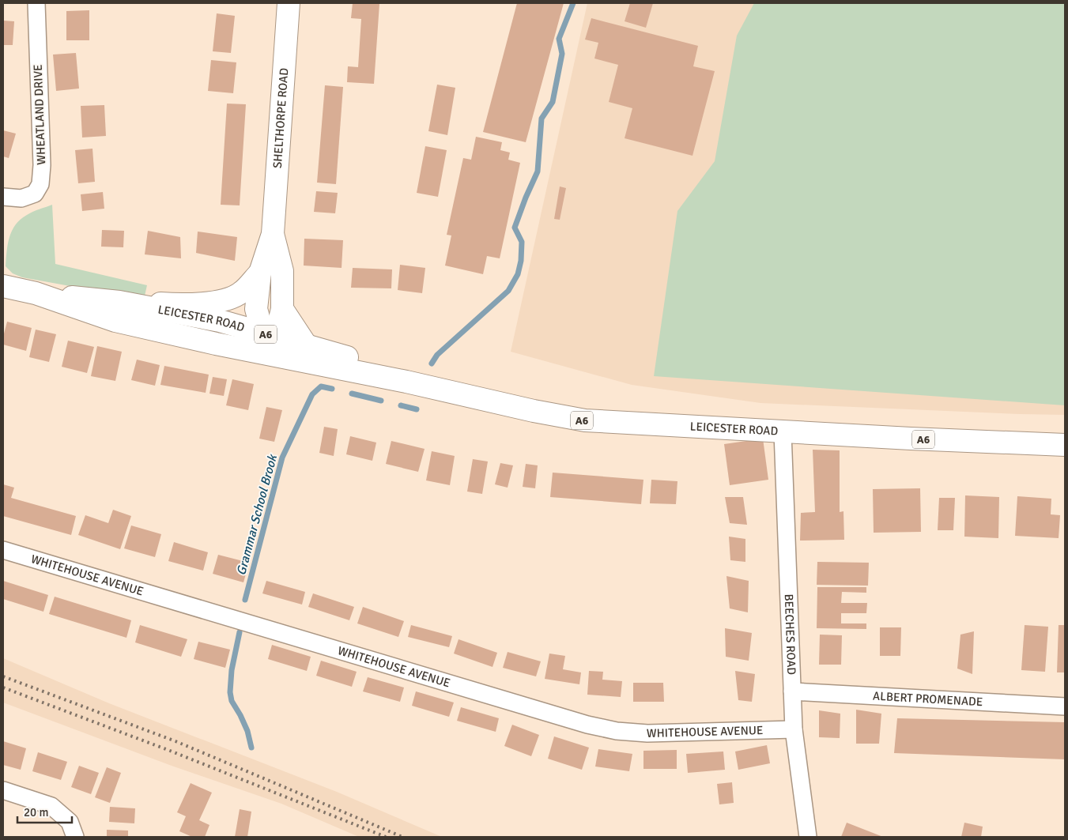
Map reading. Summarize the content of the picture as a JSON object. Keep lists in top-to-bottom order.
{
  "streets": {
    "main road": ["SHELTHORPE ROAD", "LEICESTER ROAD", "A6"],
    "street": [
      "WHEATLAND DRIVE",
      "WHITEHOUSE AVENUE",
      "BEECHES ROAD",
      "ALBERT PROMENADE"
    ]
  },
  "crossings": [
    ["SHELTHORPE ROAD", "LEICESTER ROAD"],
    ["LEICESTER ROAD", "BEECHES ROAD"],
    ["WHITEHOUSE AVENUE", "BEECHES ROAD"],
    ["BEECHES ROAD", "ALBERT PROMENADE"]
  ],
  "water": ["Grammar School Brook"],
  "scale_bar": "20 m"
}
